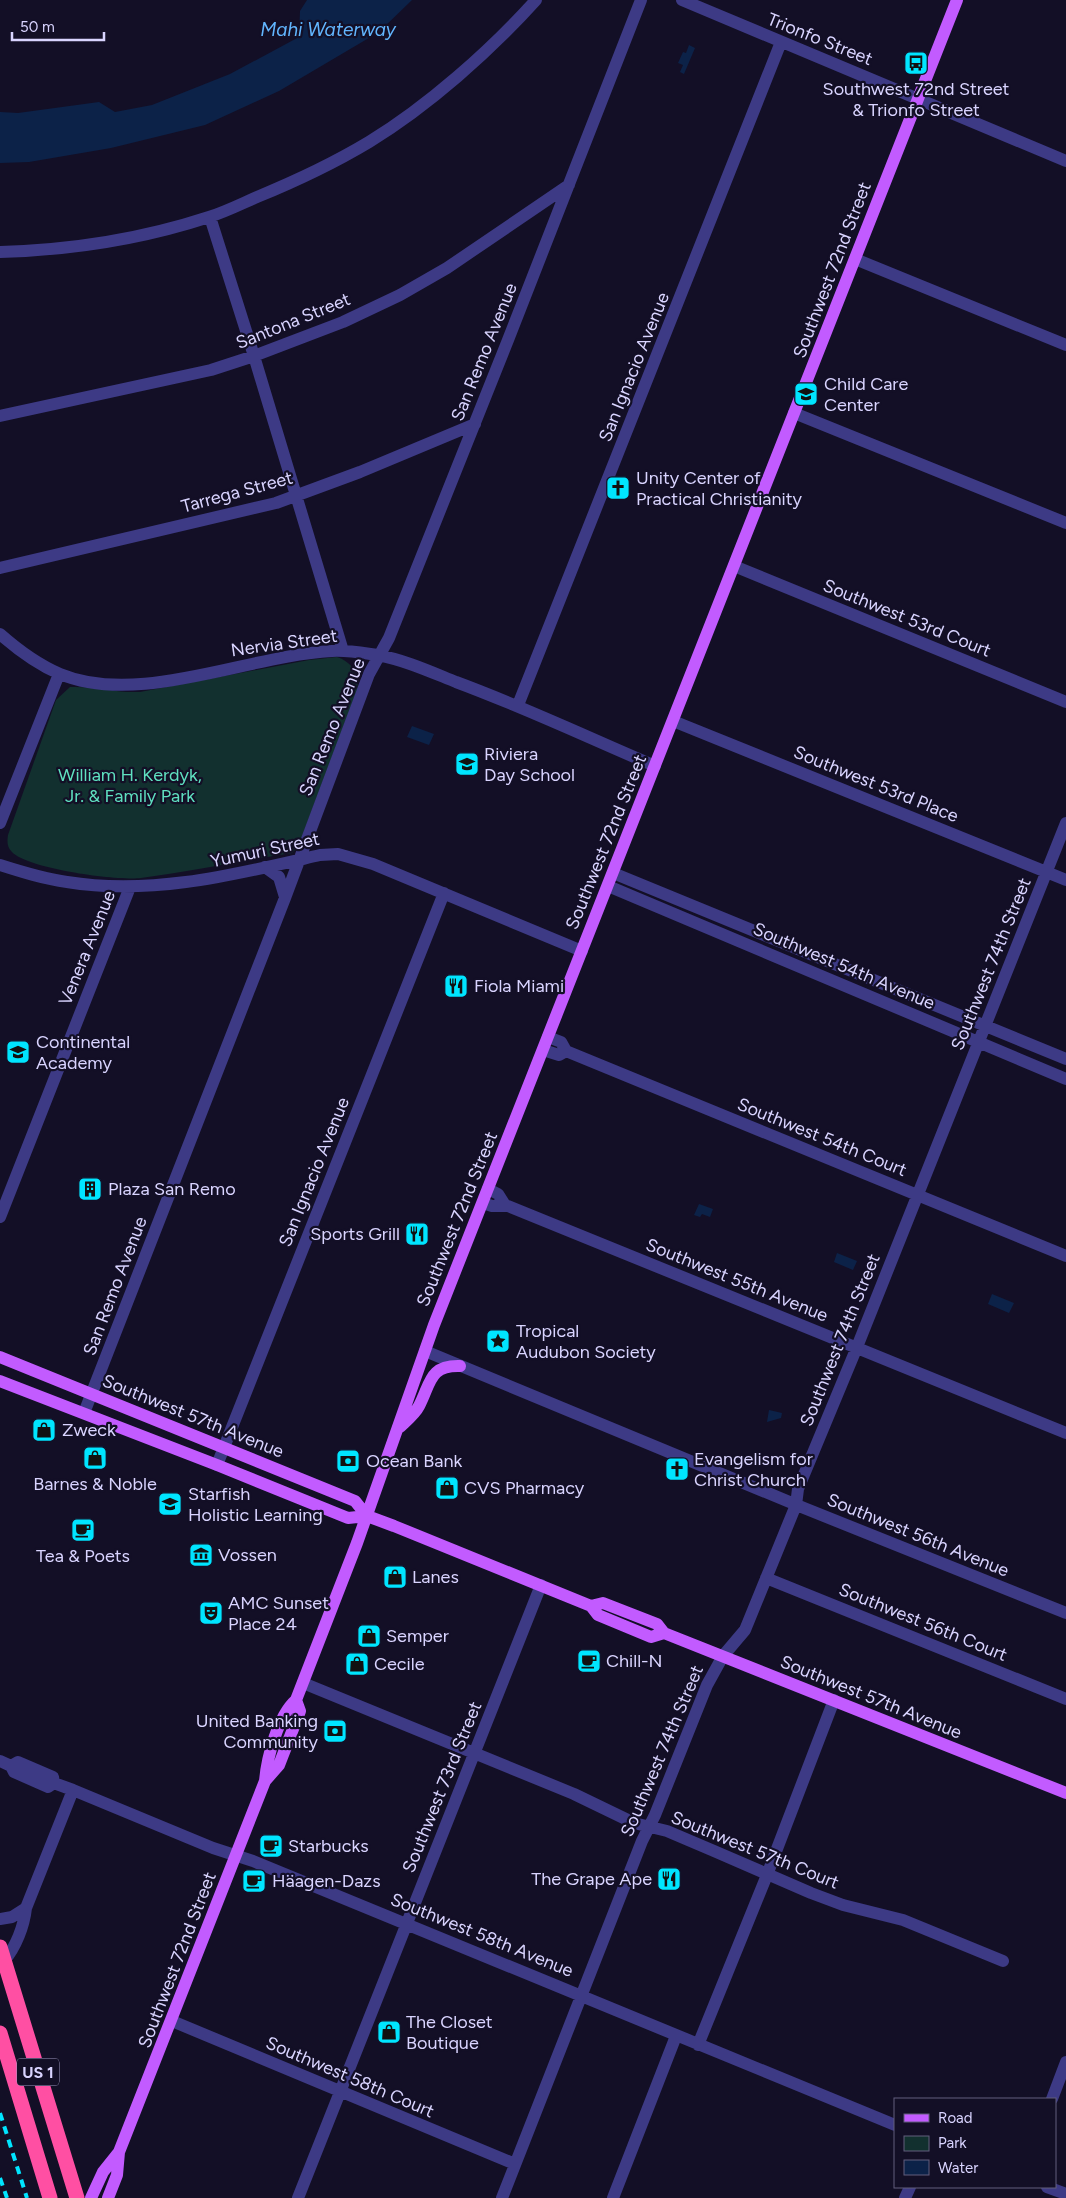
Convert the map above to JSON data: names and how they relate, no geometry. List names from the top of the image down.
{
  "streets": {
    "highway": ["US 1"],
    "main road": ["Southwest 72nd Street", "Southwest 57th Avenue"],
    "street": [
      "Trionfo Street",
      "Santona Street",
      "San Remo Avenue",
      "San Ignacio Avenue",
      "Tarrega Street",
      "Southwest 53rd Court",
      "Nervia Street",
      "Southwest 53rd Place",
      "Yumuri Street",
      "Venera Avenue",
      "Southwest 74th Street",
      "Southwest 54th Avenue",
      "Southwest 54th Court",
      "Southwest 55th Avenue",
      "Southwest 56th Avenue",
      "Southwest 56th Court",
      "Southwest 73rd Street",
      "Southwest 57th Court",
      "Southwest 58th Avenue",
      "Southwest 58th Court"
    ]
  },
  "crossings": [
    ["Trionfo Street", "Southwest 72nd Street"],
    ["Trionfo Street", "San Ignacio Avenue"],
    ["Southwest 72nd Street", "Southwest 53rd Court"],
    ["Southwest 72nd Street", "Nervia Street"],
    ["Southwest 72nd Street", "Southwest 53rd Place"],
    ["Southwest 72nd Street", "Yumuri Street"],
    ["Southwest 72nd Street", "Southwest 54th Avenue"],
    ["Southwest 72nd Street", "Southwest 54th Court"],
    ["Southwest 72nd Street", "Southwest 55th Avenue"],
    ["Southwest 72nd Street", "Southwest 57th Avenue"],
    ["Southwest 72nd Street", "Southwest 56th Avenue"],
    ["Southwest 72nd Street", "Southwest 57th Court"],
    ["Southwest 72nd Street", "Southwest 58th Avenue"],
    ["Southwest 72nd Street", "Southwest 58th Court"],
    ["Santona Street", "San Remo Avenue"],
    ["San Remo Avenue", "Tarrega Street"],
    ["San Remo Avenue", "Nervia Street"],
    ["San Remo Avenue", "Yumuri Street"],
    ["San Remo Avenue", "Southwest 57th Avenue"],
    ["San Ignacio Avenue", "Nervia Street"],
    ["San Ignacio Avenue", "Yumuri Street"],
    ["San Ignacio Avenue", "Southwest 57th Avenue"],
    ["Southwest 53rd Place", "Southwest 74th Street"],
    ["Yumuri Street", "Venera Avenue"],
    ["Southwest 74th Street", "Southwest 54th Avenue"],
    ["Southwest 74th Street", "Southwest 54th Court"],
    ["Southwest 74th Street", "Southwest 55th Avenue"],
    ["Southwest 74th Street", "Southwest 57th Avenue"],
    ["Southwest 74th Street", "Southwest 56th Avenue"],
    ["Southwest 74th Street", "Southwest 56th Court"],
    ["Southwest 74th Street", "Southwest 57th Court"],
    ["Southwest 74th Street", "Southwest 58th Avenue"],
    ["Southwest 74th Street", "Southwest 58th Court"],
    ["Southwest 57th Avenue", "Southwest 73rd Street"],
    ["Southwest 73rd Street", "Southwest 57th Court"],
    ["Southwest 73rd Street", "Southwest 58th Avenue"],
    ["Southwest 73rd Street", "Southwest 58th Court"]
  ],
  "water": ["Mahi Waterway"],
  "parks": ["William H. Kerdyk, Jr. & Family Park"],
  "places": {
    "bus stop": ["Southwest 72nd Street & Trionfo Street"],
    "school or university": [
      "Child Care Center",
      "Riviera Day School",
      "Continental Academy",
      "Starfish Holistic Learning"
    ],
    "church": ["Unity Center of Practical Christianity", "Evangelism for Christ Church"],
    "restaurant": ["Fiola Miami", "Sports Grill", "The Grape Ape"],
    "building": ["Plaza San Remo"],
    "place": ["Tropical Audubon Society"],
    "shop": [
      "Zweck",
      "Barnes & Noble",
      "CVS Pharmacy",
      "Lanes",
      "Semper",
      "Cecile",
      "The Closet Boutique"
    ],
    "bank": ["Ocean Bank", "United Banking Community"],
    "cafe": [
      "Tea & Poets",
      "Chill-N",
      "Starbucks",
      "Häagen-Dazs"
    ],
    "museum": ["Vossen"],
    "theatre": ["AMC Sunset Place 24"]
  },
  "legend": ["Road", "Park", "Water"],
  "scale_bar": "50 m"
}
